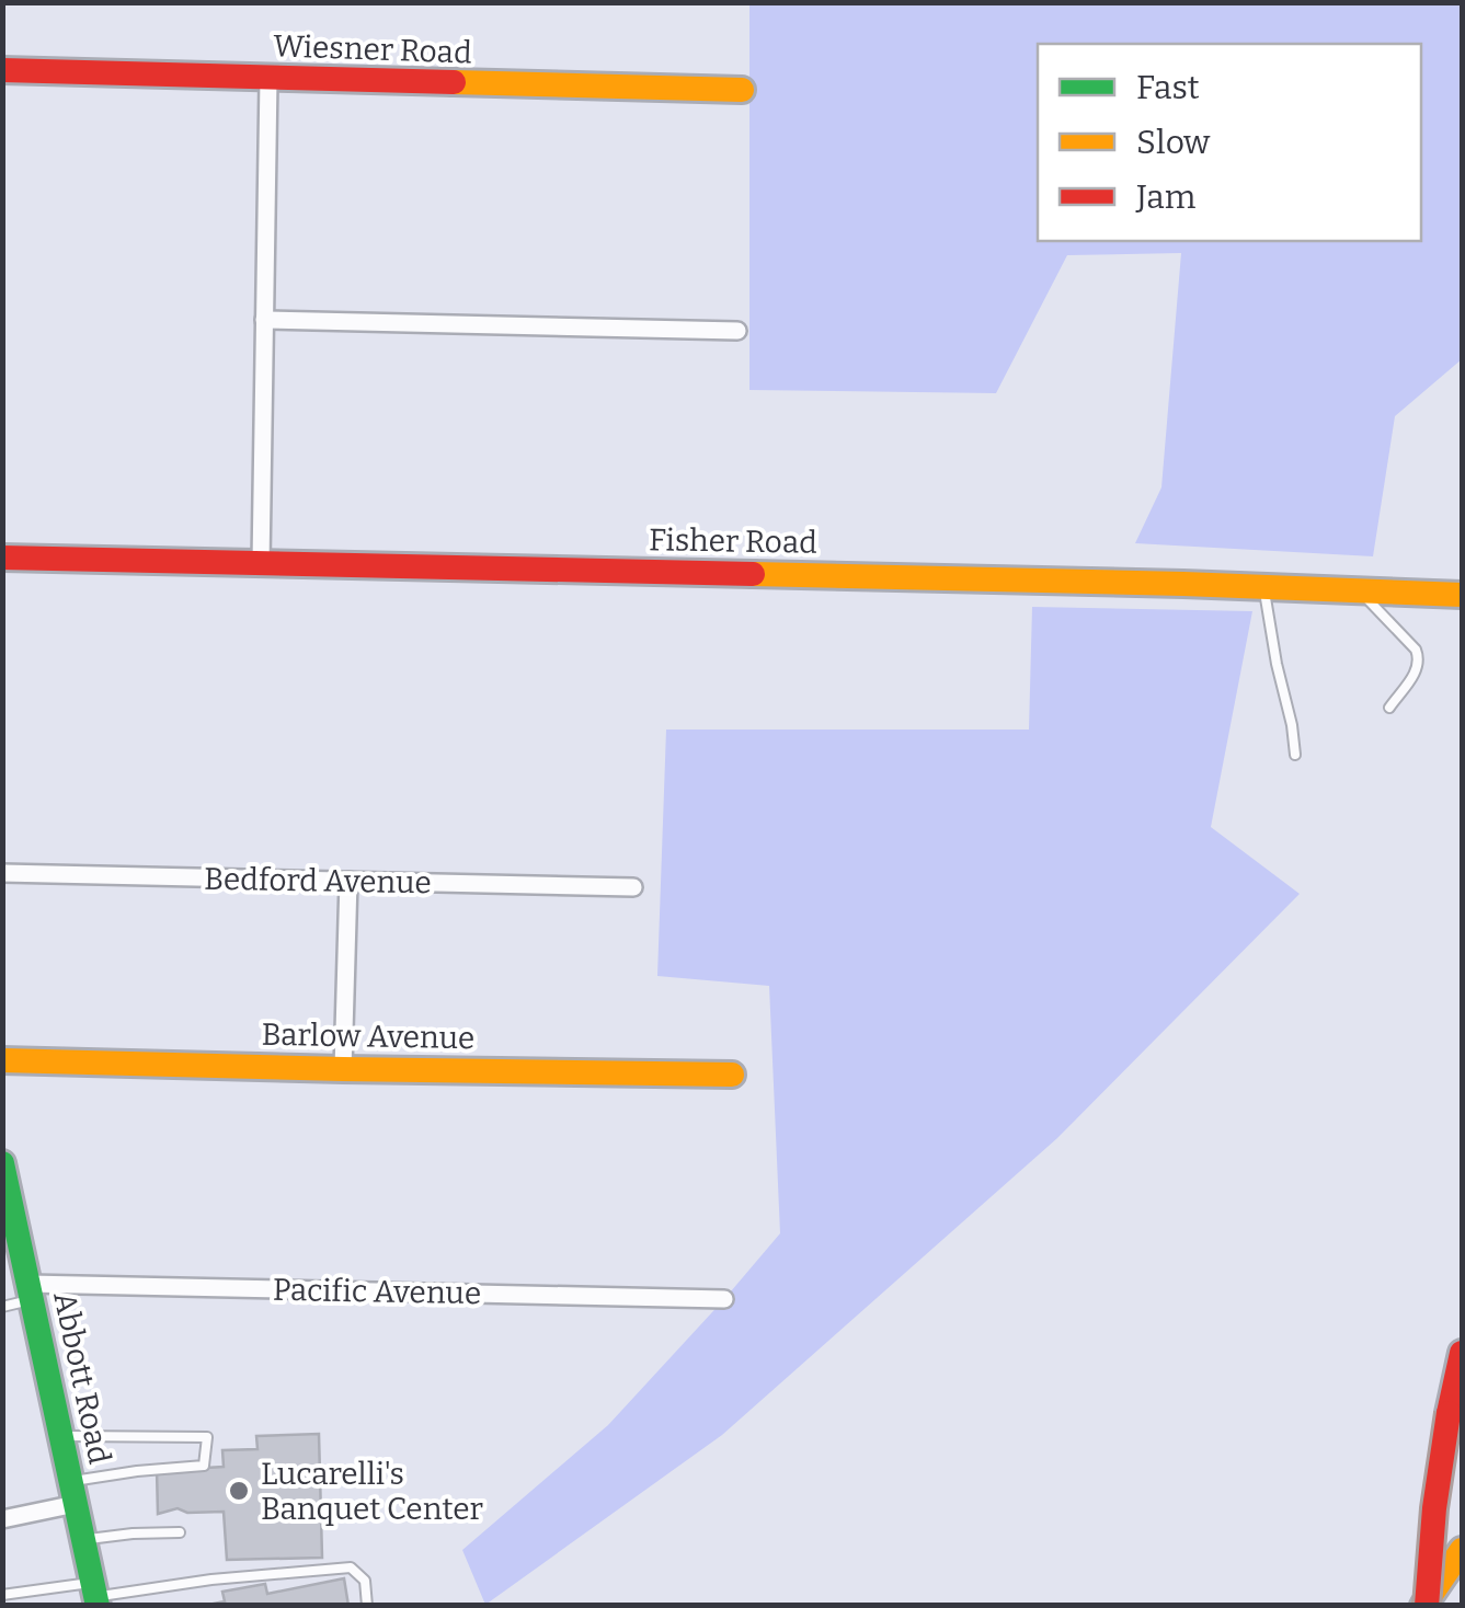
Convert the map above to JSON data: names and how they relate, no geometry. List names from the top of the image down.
{
  "streets": {
    "main road": [
      "Wiesner Road",
      "Fisher Road",
      "Barlow Avenue",
      "Abbott Road"
    ],
    "street": ["Bedford Avenue", "Pacific Avenue"]
  },
  "crossings": [
    ["Pacific Avenue", "Abbott Road"]
  ],
  "places": ["Lucarelli's Banquet Center"],
  "legend": ["Fast", "Slow", "Jam"]
}
